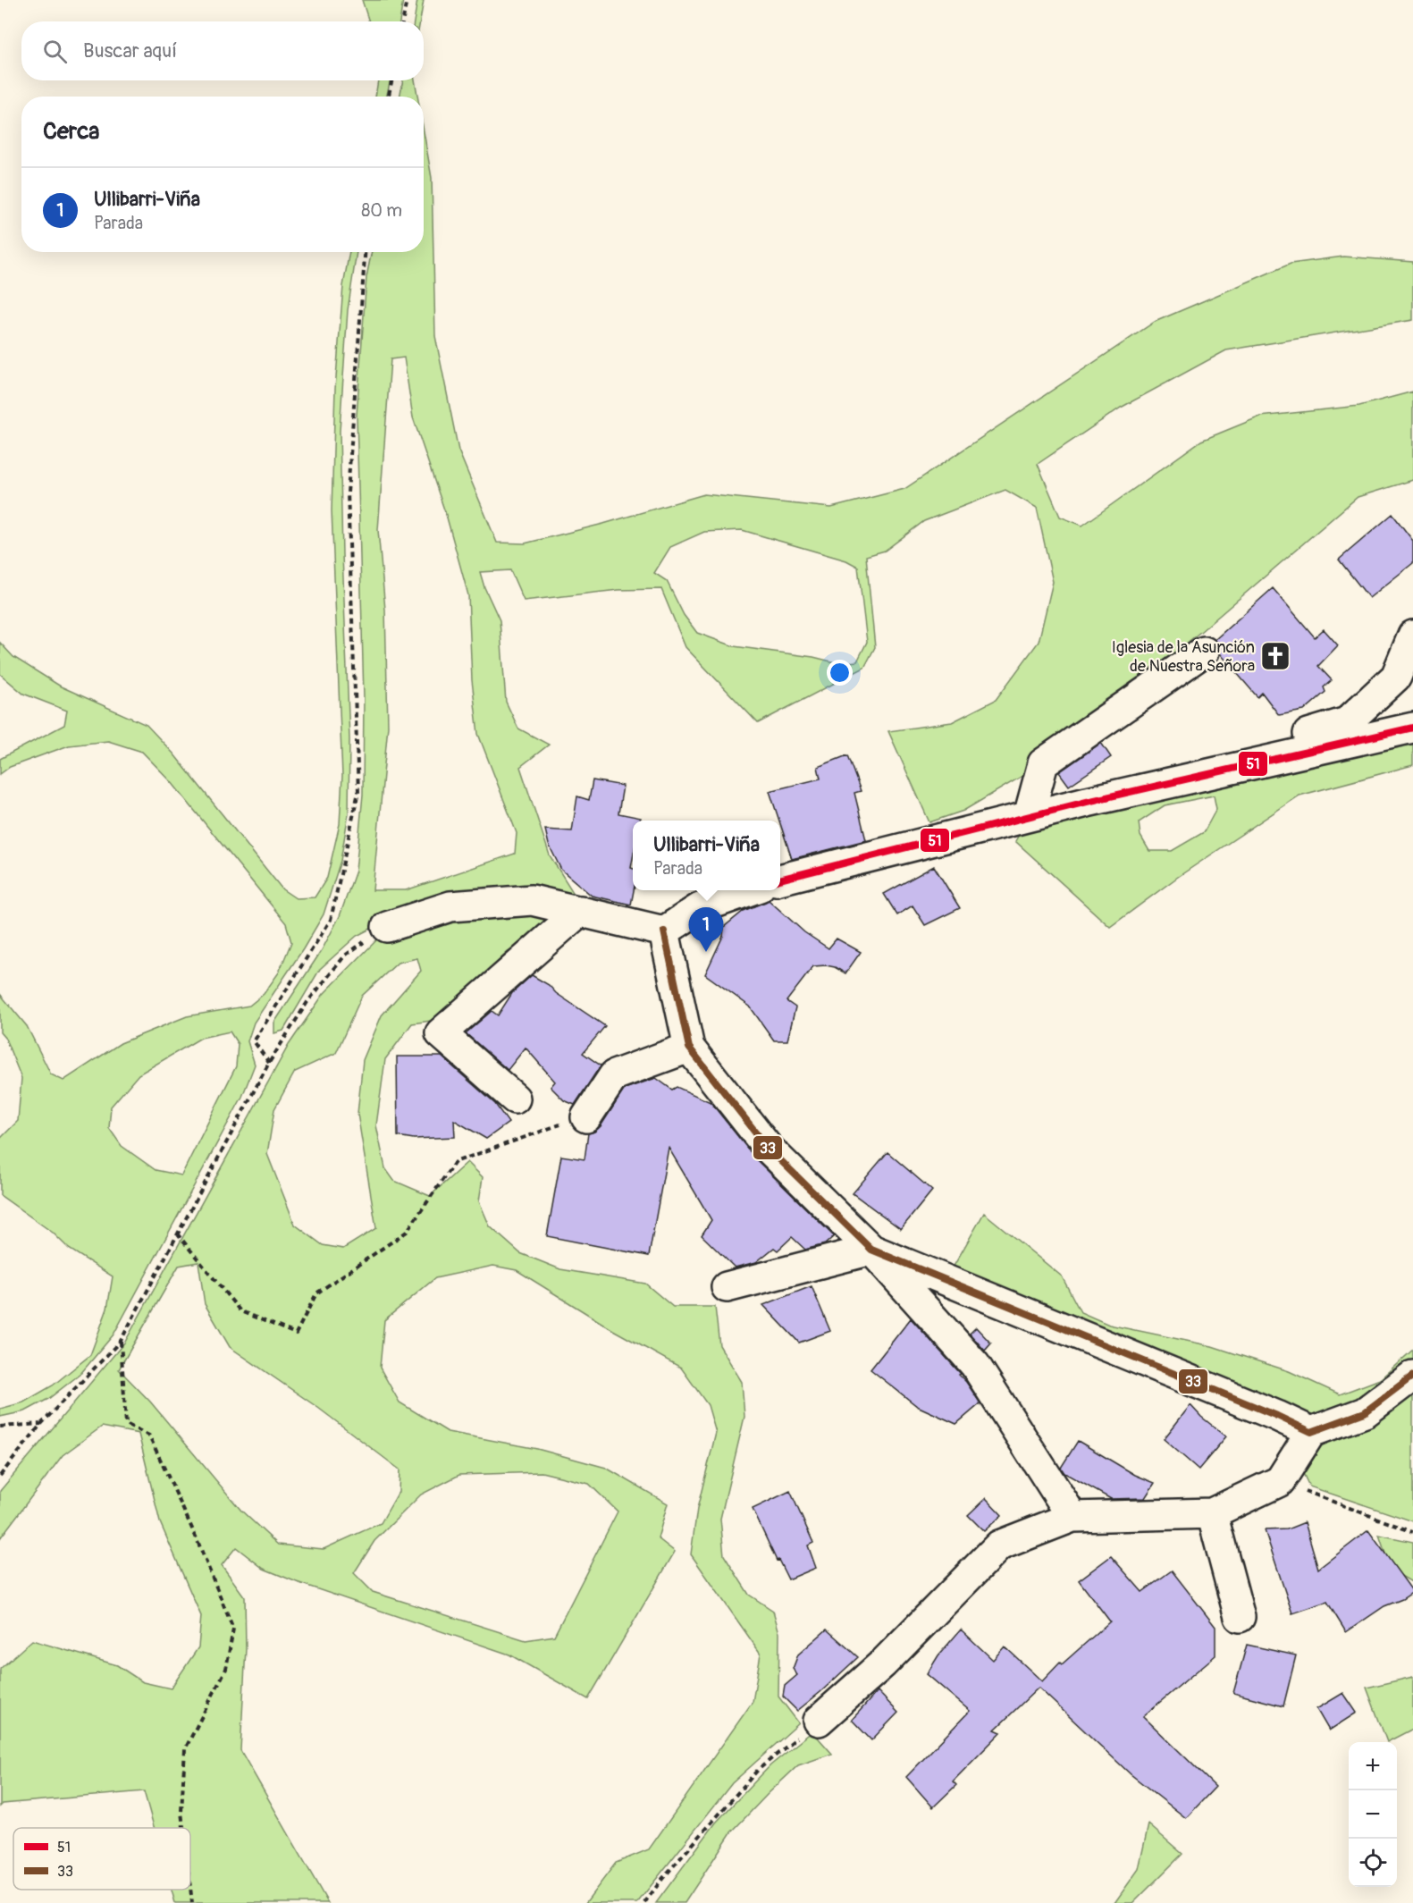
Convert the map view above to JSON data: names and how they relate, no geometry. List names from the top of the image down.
{
  "places": {
    "church": ["Iglesia de la Asunción de Nuestra Señora"]
  },
  "lines": ["transit line 51", "transit line 33"],
  "legend": ["51", "33"],
  "page": {
    "search": "Buscar aquí",
    "heading": "Cerca",
    "list": [
      {
        "mark": "1",
        "name": "Ullibarri-Viña",
        "note": "Parada",
        "value": "80 m"
      }
    ],
    "popup": ["Ullibarri-Viña", "Parada"],
    "pins": "1",
    "map_buttons": ["+", "−"]
  }
}
